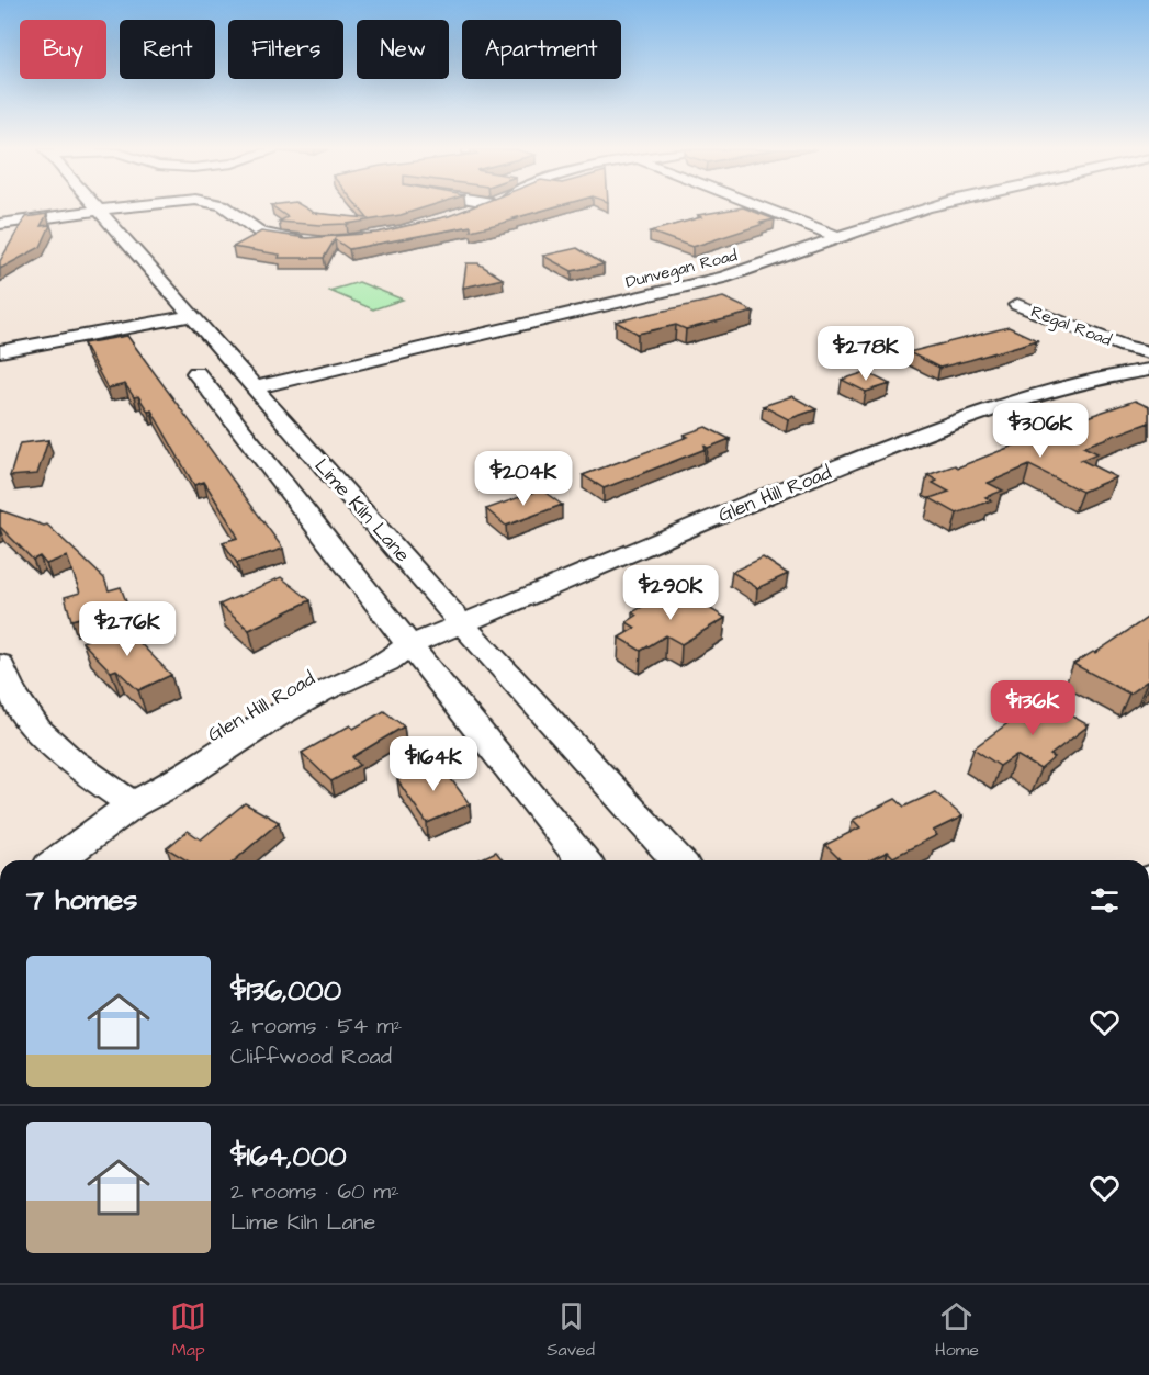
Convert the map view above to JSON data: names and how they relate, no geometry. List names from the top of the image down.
{
  "streets": {
    "street": [
      "Dunvegan Road",
      "Regal Road",
      "Glen Hill Road",
      "Lime Kiln Lane"
    ]
  },
  "crossings": [
    ["Dunvegan Road", "Lime Kiln Lane"],
    ["Regal Road", "Glen Hill Road"],
    ["Glen Hill Road", "Lime Kiln Lane"]
  ],
  "page": {
    "chip": [
      "Buy",
      "Rent",
      "Filters",
      "New",
      "Apartment"
    ],
    "price": [
      "$278K",
      "$306K",
      "$204K",
      "$290K",
      "$276K",
      "$136K",
      "$164K"
    ],
    "heading": "7 homes",
    "list": [
      {
        "name": "$136,000",
        "note": "2 rooms · 54 m² · Cliffwood Road"
      },
      {
        "name": "$164,000",
        "note": "2 rooms · 60 m² · Lime Kiln Lane"
      }
    ],
    "tabs": ["Map", "Saved", "Home"]
  }
}
